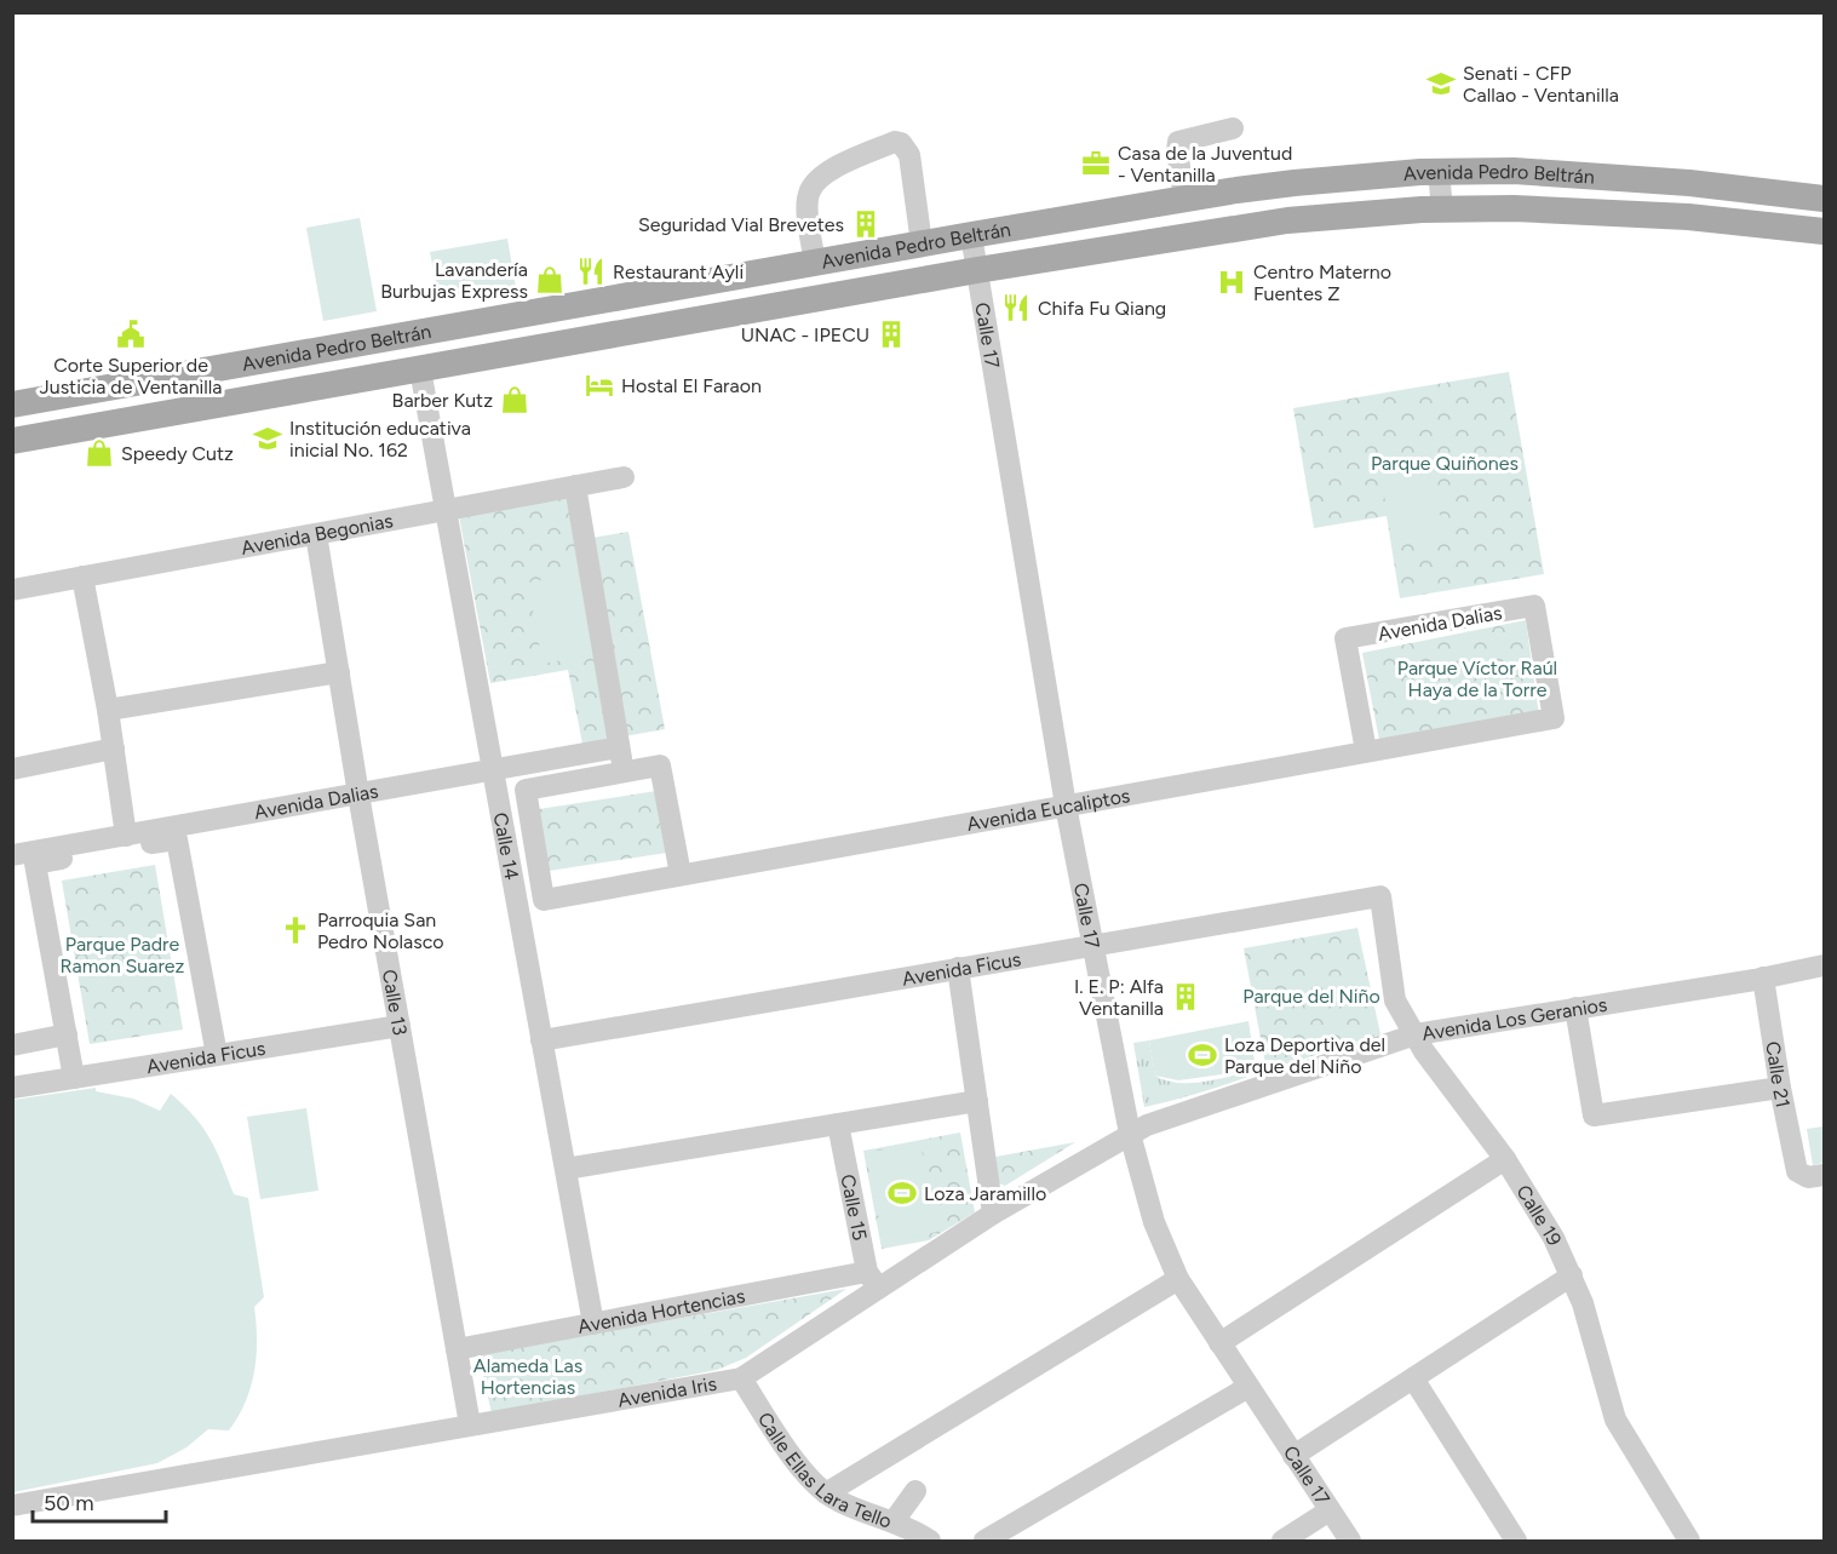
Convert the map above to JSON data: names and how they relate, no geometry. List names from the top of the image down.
{
  "streets": {
    "main road": ["Avenida Pedro Beltrán"],
    "street": [
      "Calle 17",
      "Avenida Begonias",
      "Avenida Dalias",
      "Avenida Eucaliptos",
      "Calle 14",
      "Avenida Ficus",
      "Calle 13",
      "Avenida Los Geranios",
      "Calle 21",
      "Calle 15",
      "Calle 19",
      "Avenida Hortencias",
      "Avenida Iris",
      "Calle Ellas Lara Tello"
    ]
  },
  "crossings": [
    ["Avenida Pedro Beltrán", "Calle 17"],
    ["Avenida Pedro Beltrán", "Calle 14"],
    ["Calle 17", "Avenida Eucaliptos"],
    ["Calle 17", "Avenida Ficus"],
    ["Calle 17", "Avenida Los Geranios"],
    ["Calle 17", "Avenida Iris"],
    ["Avenida Begonias", "Calle 14"],
    ["Avenida Begonias", "Calle 13"],
    ["Avenida Dalias", "Avenida Eucaliptos"],
    ["Avenida Dalias", "Calle 14"],
    ["Avenida Dalias", "Calle 13"],
    ["Avenida Eucaliptos", "Calle 14"],
    ["Calle 14", "Avenida Ficus"],
    ["Calle 14", "Avenida Hortencias"],
    ["Avenida Ficus", "Calle 13"],
    ["Avenida Ficus", "Calle 19"],
    ["Calle 13", "Avenida Hortencias"],
    ["Calle 13", "Avenida Iris"],
    ["Avenida Los Geranios", "Calle 21"],
    ["Avenida Los Geranios", "Calle 19"],
    ["Avenida Los Geranios", "Avenida Iris"],
    ["Calle 15", "Avenida Hortencias"],
    ["Calle 15", "Avenida Iris"],
    ["Avenida Hortencias", "Avenida Iris"],
    ["Avenida Iris", "Calle Ellas Lara Tello"]
  ],
  "parks": [
    "Parque Quiñones",
    "Parque Víctor Raúl Haya de la Torre",
    "Parque Padre Ramon Suarez",
    "Parque del Niño",
    "Alameda Las Hortencias"
  ],
  "places": {
    "school or university": ["Senati - CFP Callao - Ventanilla", "Institución educativa inicial No. 162"],
    "office": ["Casa de la Juventud - Ventanilla"],
    "building": ["Seguridad Vial Brevetes", "UNAC - IPECU", "I. E. P: Alfa Ventanilla"],
    "restaurant": ["Restaurant Ayli", "Chifa Fu Qiang"],
    "shop": ["Lavandería Burbujas Express", "Barber Kutz", "Speedy Cutz"],
    "hospital": ["Centro Materno Fuentes Z"],
    "public building": ["Corte Superior de Justicia de Ventanilla"],
    "hotel": ["Hostal El Faraon"],
    "church": ["Parroquia San Pedro Nolasco"],
    "sports": ["Loza Deportiva del Parque del Niño", "Loza Jaramillo"]
  },
  "scale_bar": "50 m"
}
